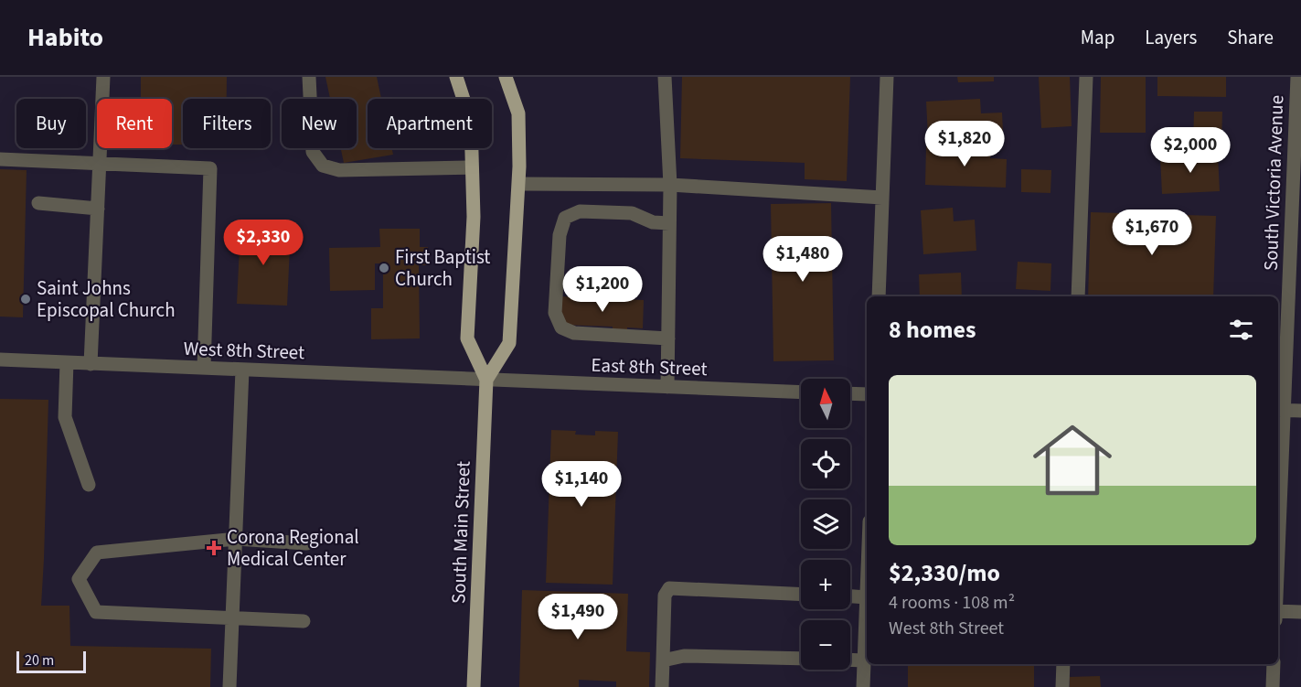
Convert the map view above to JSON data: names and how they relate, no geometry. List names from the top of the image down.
{
  "streets": {
    "main road": ["South Main Street"],
    "street": ["South Victoria Avenue", "West 8th Street", "East 8th Street"]
  },
  "crossings": [
    ["West 8th Street", "East 8th Street"],
    ["West 8th Street", "South Main Street"],
    ["East 8th Street", "South Main Street"]
  ],
  "places": {
    "other": ["First Baptist Church", "Saint Johns Episcopal Church"],
    "health": ["Corona Regional Medical Center"]
  },
  "scale_bar": "20 m",
  "north": "top",
  "page": {
    "header": "Habito",
    "nav": ["Map", "Layers", "Share"],
    "chip": [
      "Buy",
      "Rent",
      "Filters",
      "New",
      "Apartment"
    ],
    "price": [
      "$1,820",
      "$2,000",
      "$1,670",
      "$2,330",
      "$1,480",
      "$1,200",
      "$1,140",
      "$1,490"
    ],
    "heading": "8 homes",
    "list": [
      {
        "name": "$2,330/mo",
        "note": "4 rooms · 108 m² · West 8th Street"
      }
    ],
    "map_buttons": ["+", "−"],
    "scale": "20 m"
  }
}
